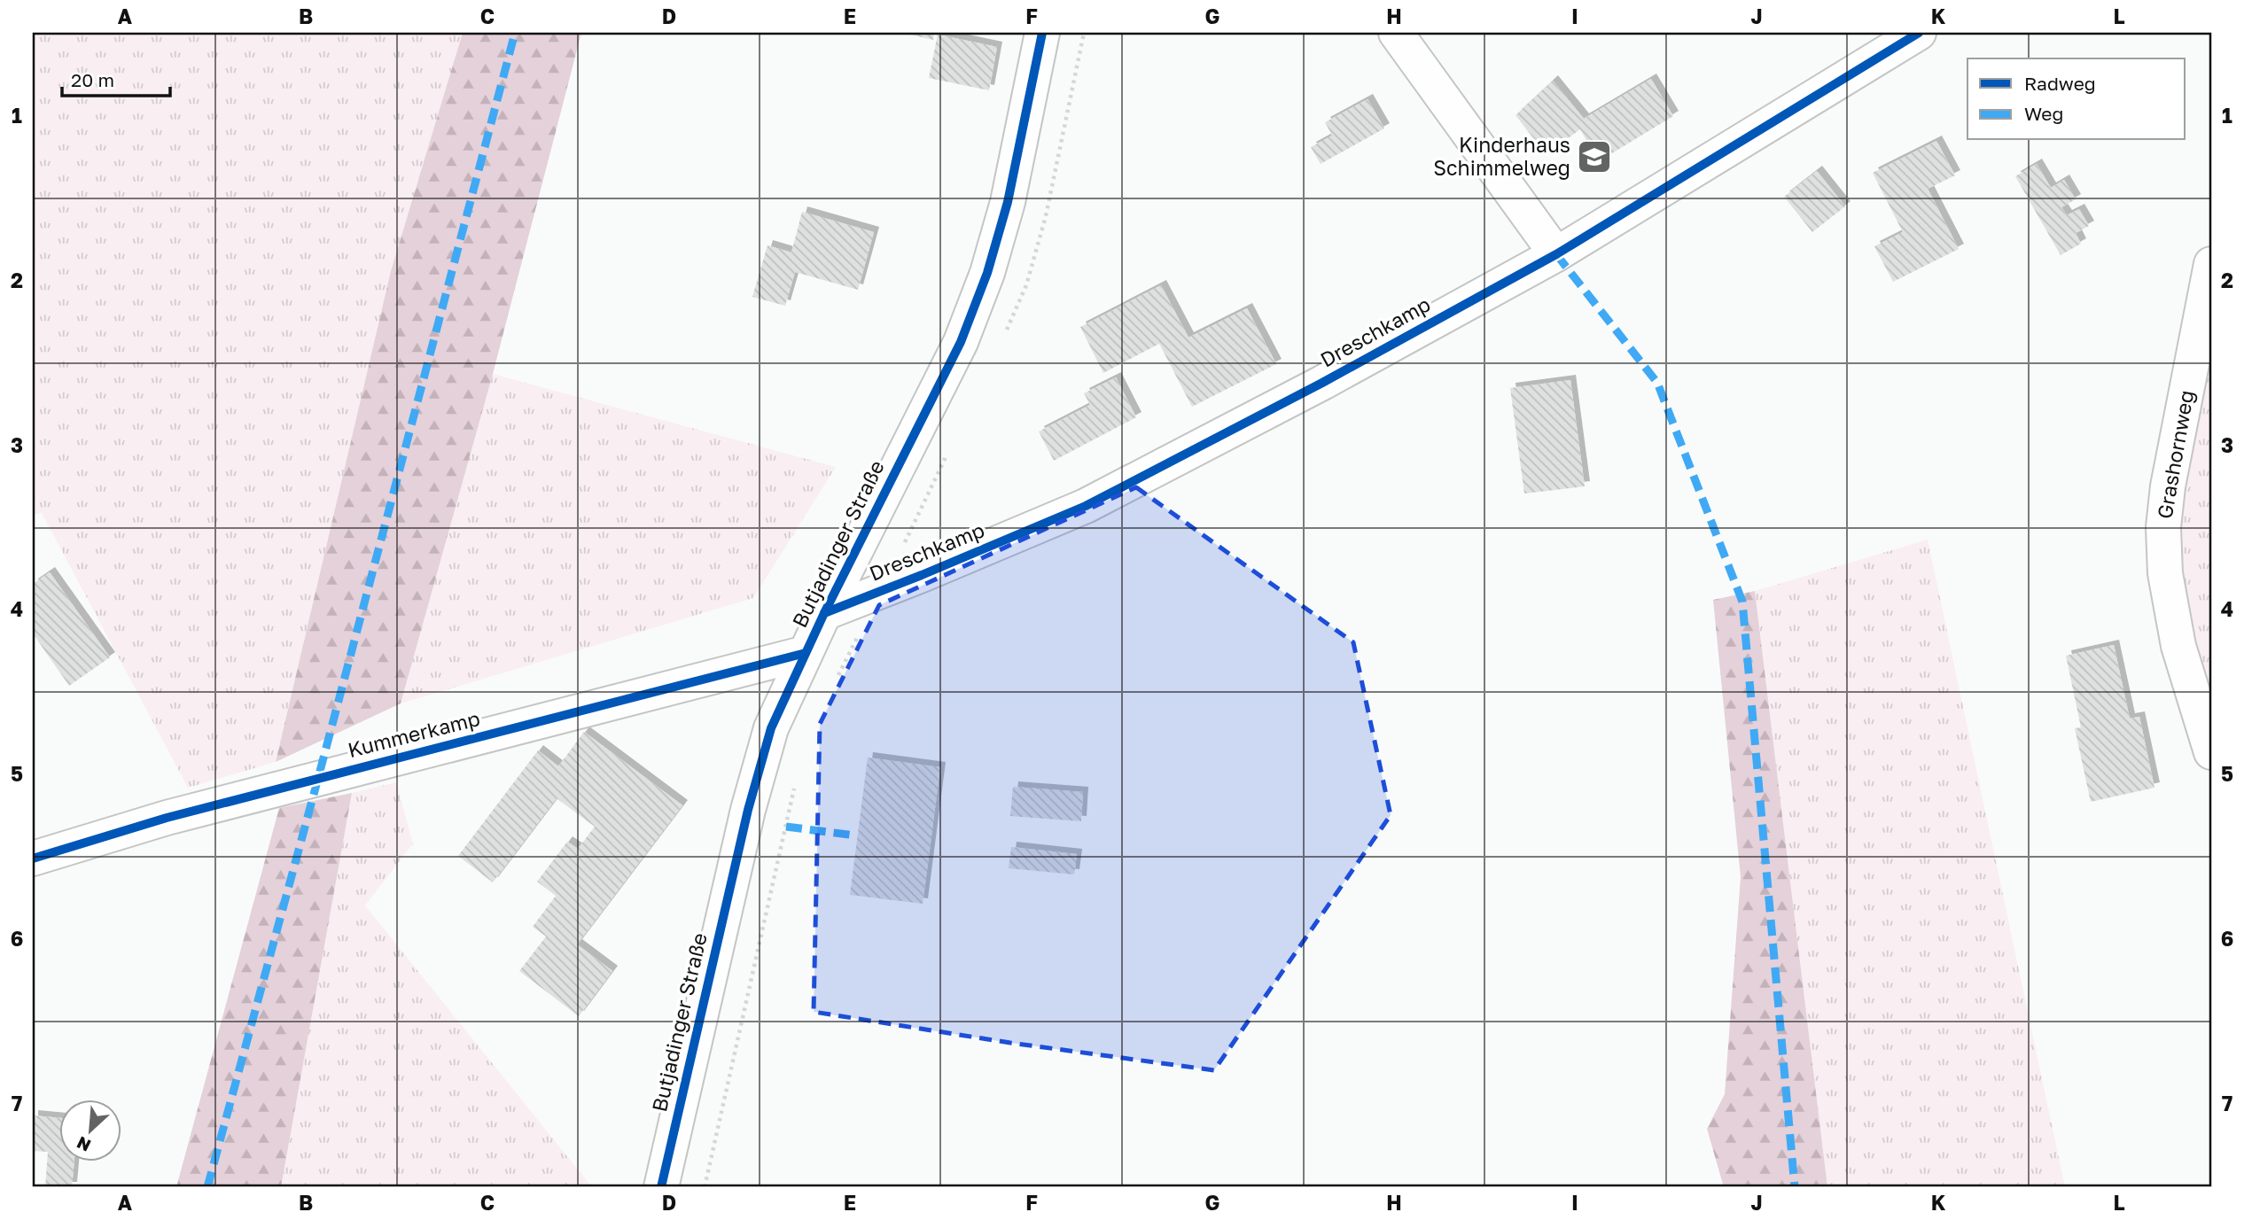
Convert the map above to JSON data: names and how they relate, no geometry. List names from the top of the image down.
{
  "streets": {
    "street": [
      "Dreschkamp",
      "Grashornweg",
      "Butjadinger Straße",
      "Kummerkamp"
    ]
  },
  "crossings": [
    ["Dreschkamp", "Butjadinger Straße"],
    ["Butjadinger Straße", "Kummerkamp"]
  ],
  "places": {
    "school or university": ["Kinderhaus Schimmelweg"]
  },
  "legend": ["Radweg", "Weg"],
  "scale_bar": "20 m",
  "north": "bottom left",
  "grid": {
    "columns": [
      "A",
      "B",
      "C",
      "D",
      "E",
      "F",
      "G",
      "H",
      "I",
      "J",
      "K",
      "L"
    ],
    "rows": [
      "1",
      "2",
      "3",
      "4",
      "5",
      "6",
      "7"
    ]
  }
}
